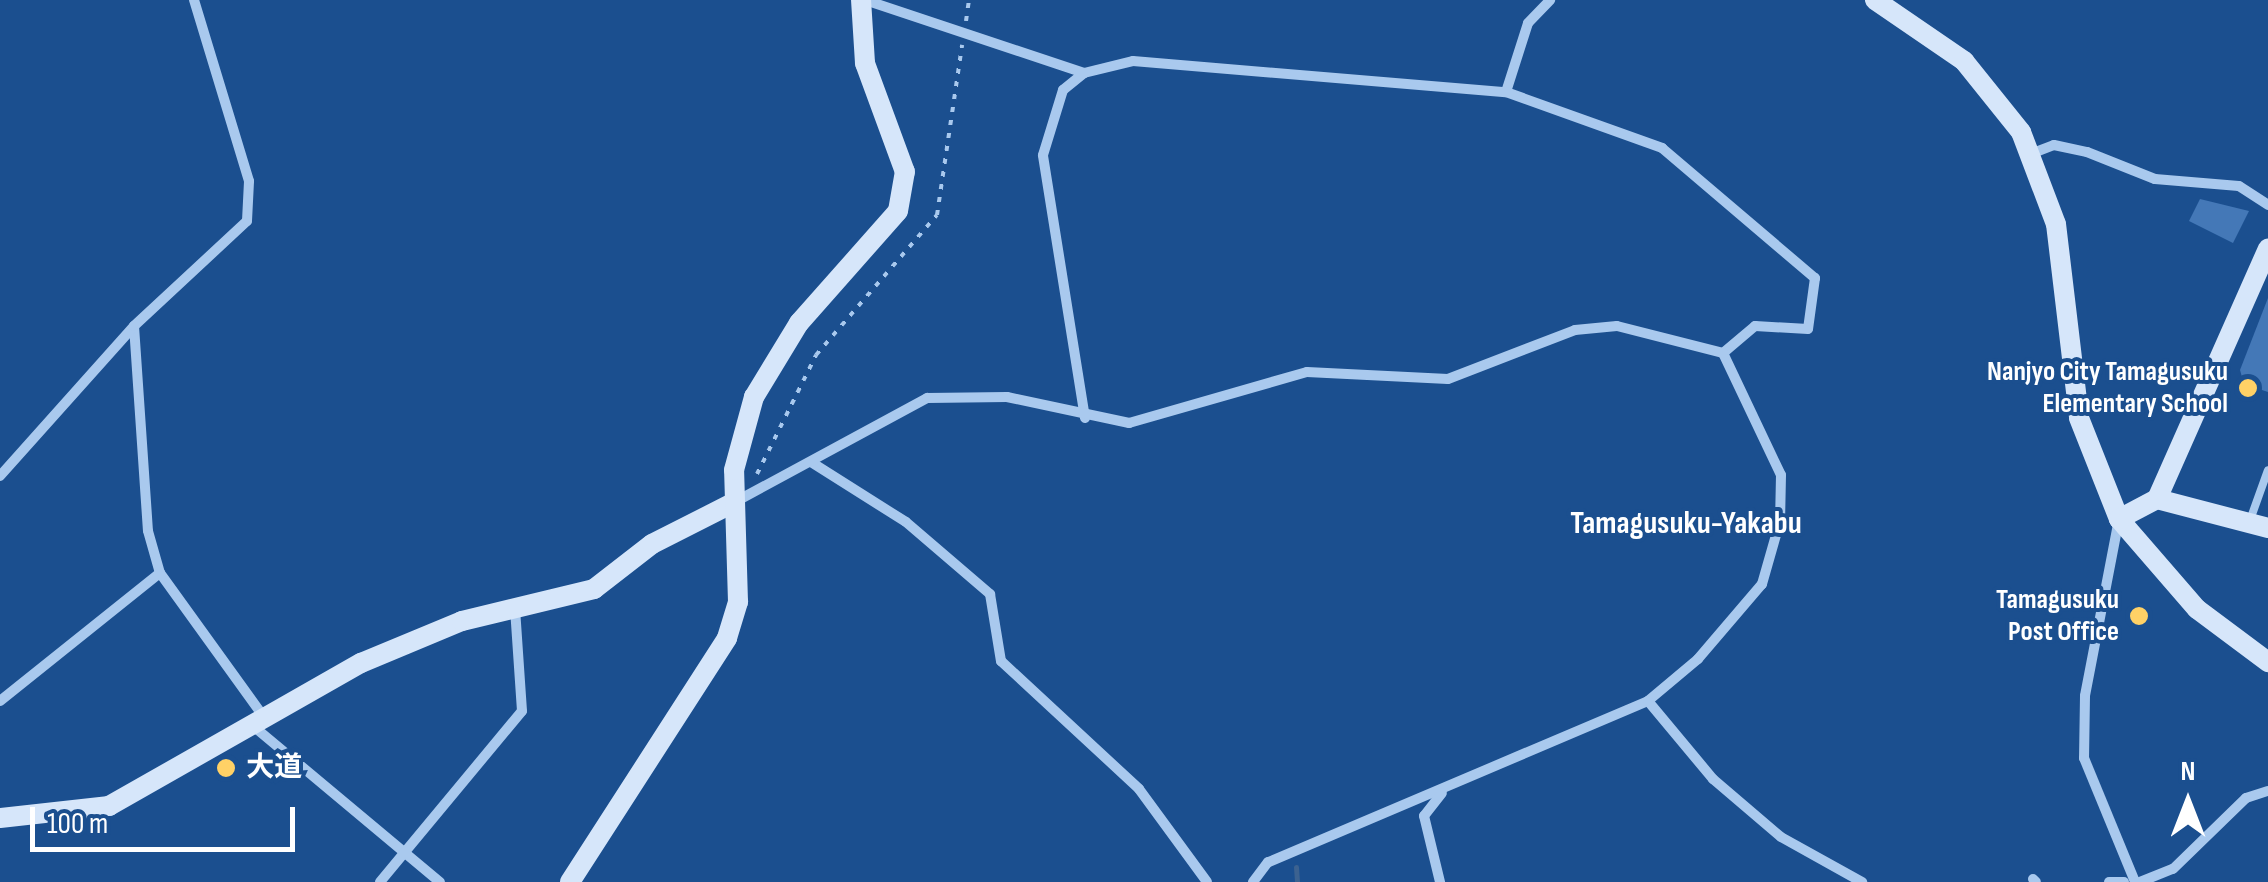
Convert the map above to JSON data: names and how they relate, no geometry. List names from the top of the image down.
{
  "districts": ["Tamagusuku-Yakabu"],
  "places": ["Nanjyo City Tamagusuku Elementary School", "Tamagusuku Post Office", "大道"],
  "scale_bar": "100 m",
  "north": "top"
}
